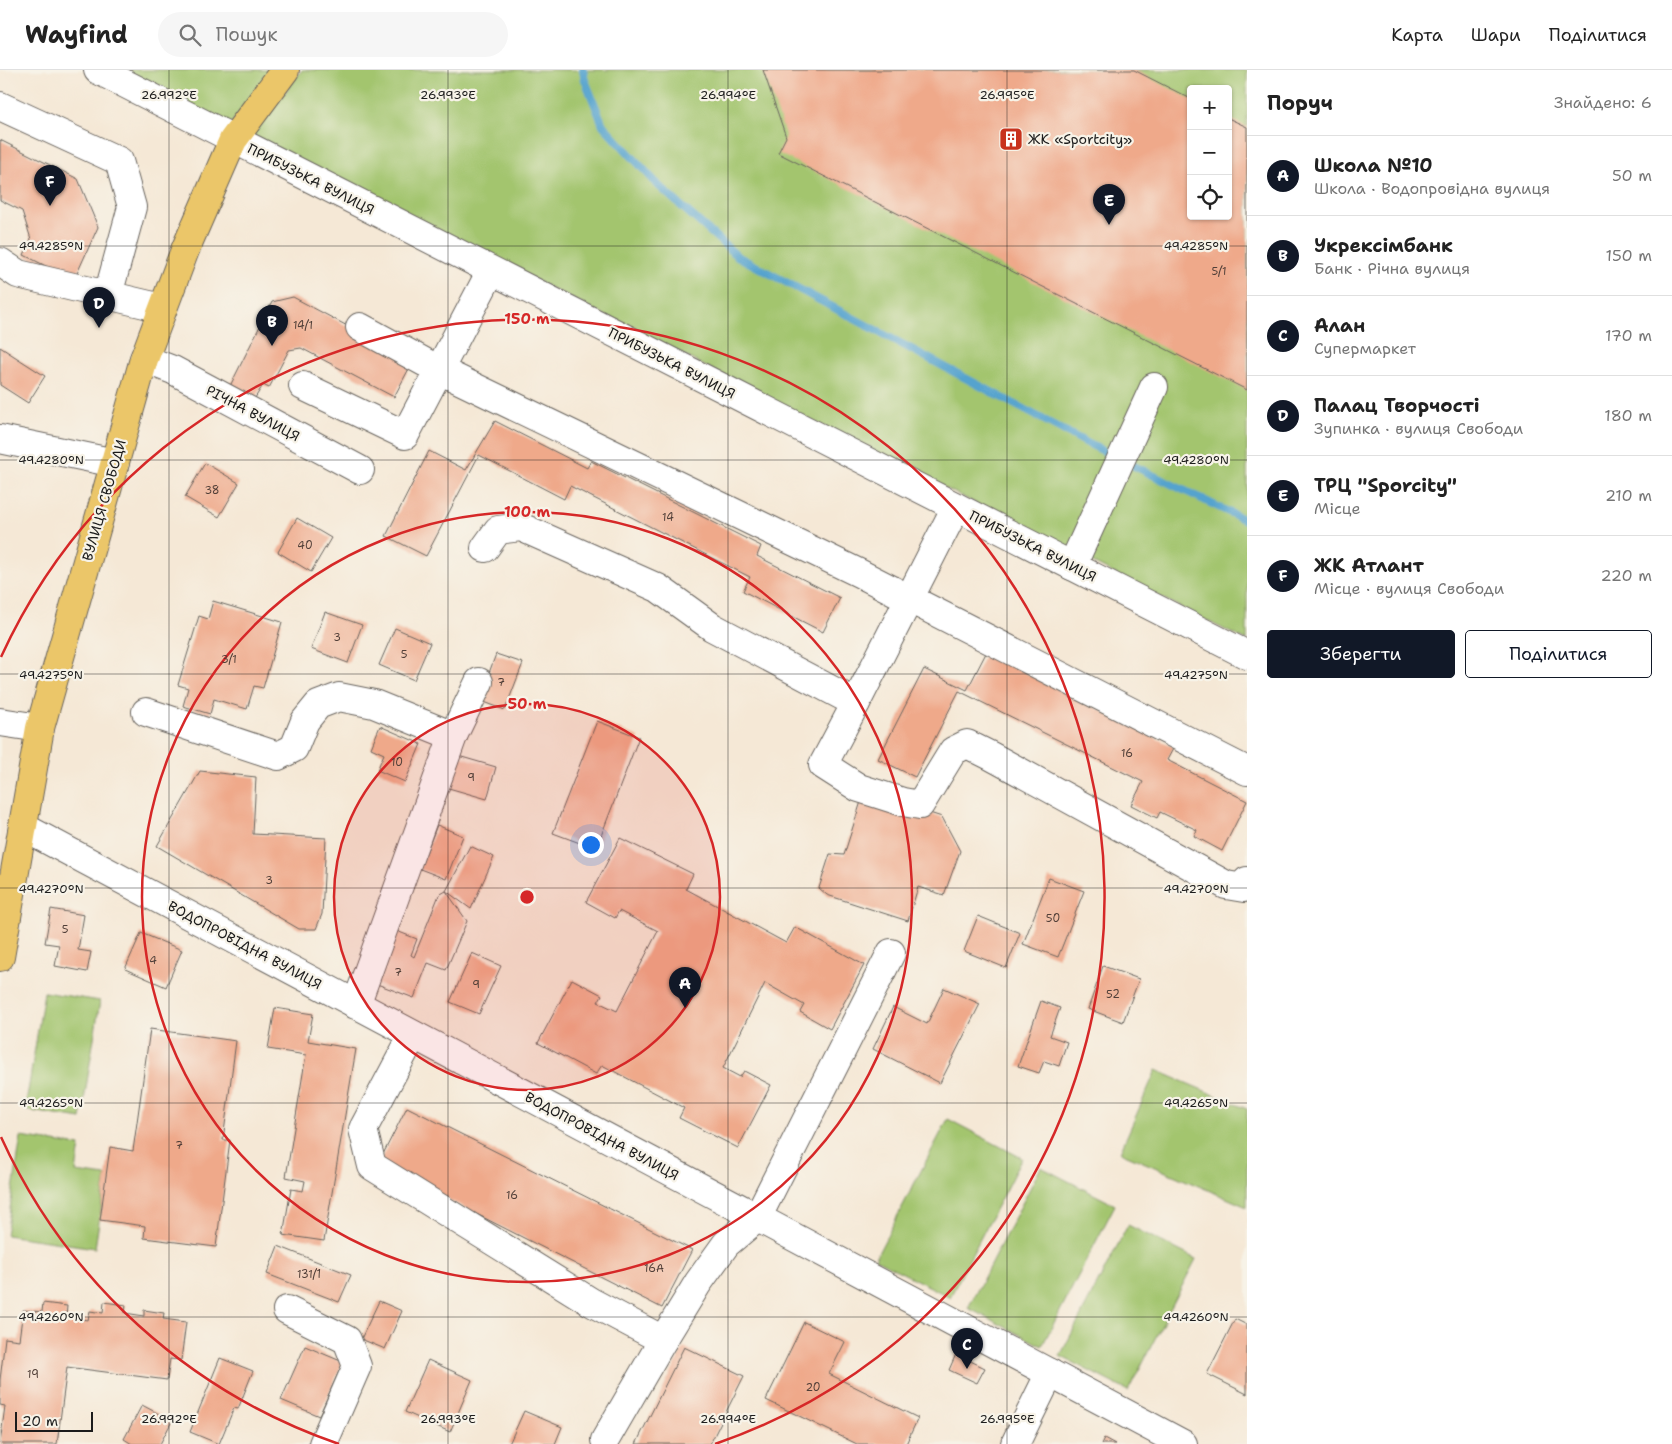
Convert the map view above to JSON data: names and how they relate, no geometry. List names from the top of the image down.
{
  "streets": {
    "main road": ["ВУЛИЦЯ СВОБОДИ"],
    "street": ["ПРИБУЗЬКА ВУЛИЦЯ", "РІЧНА ВУЛИЦЯ", "ВОДОПРОВІДНА ВУЛИЦЯ"]
  },
  "crossings": [
    ["ПРИБУЗЬКА ВУЛИЦЯ", "ВУЛИЦЯ СВОБОДИ"],
    ["РІЧНА ВУЛИЦЯ", "ВУЛИЦЯ СВОБОДИ"],
    ["ВУЛИЦЯ СВОБОДИ", "ВОДОПРОВІДНА ВУЛИЦЯ"]
  ],
  "places": {
    "building": ["ЖК «Sportcity»"]
  },
  "house_numbers": [
    "5/1",
    "14/1",
    "38",
    "14",
    "40",
    "3",
    "5",
    "3/1",
    "7",
    "16",
    "10",
    "9",
    "3",
    "50",
    "5",
    "4",
    "7",
    "9",
    "52",
    "7",
    "16",
    "16А",
    "131/1",
    "19",
    "20"
  ],
  "scale_bar": "20 m",
  "page": {
    "header": "Wayfind",
    "search": "Пошук",
    "nav": ["Карта", "Шари", "Поділитися"],
    "heading": ["Поруч", "Знайдено: 6"],
    "map_buttons": ["+", "−"],
    "list": [
      {
        "mark": "A",
        "name": "Школа №10",
        "note": "Школа · Водопровідна вулиця",
        "value": "50 m"
      },
      {
        "mark": "B",
        "name": "Укрексімбанк",
        "note": "Банк · Річна вулиця",
        "value": "150 m"
      },
      {
        "mark": "C",
        "name": "Алан",
        "note": "Супермаркет",
        "value": "170 m"
      },
      {
        "mark": "D",
        "name": "Палац Творчості",
        "note": "Зупинка · вулиця Свободи",
        "value": "180 m"
      },
      {
        "mark": "E",
        "name": "ТРЦ \"Sporcity\"",
        "note": "Місце",
        "value": "210 m"
      },
      {
        "mark": "F",
        "name": "ЖК Атлант",
        "note": "Місце · вулиця Свободи",
        "value": "220 m"
      }
    ],
    "pins": [
      "F",
      "E",
      "D",
      "B",
      "A",
      "C"
    ],
    "buttons": ["Зберегти", "Поділитися"],
    "scale": "20 m"
  },
  "coordinates": [
    "26.992°E",
    "26.993°E",
    "26.994°E",
    "26.995°E",
    "49.4285°N",
    "49.4280°N",
    "49.4275°N",
    "49.4270°N",
    "49.4265°N",
    "49.4260°N"
  ],
  "rings": ["150 m", "100 m", "50 m"]
}
